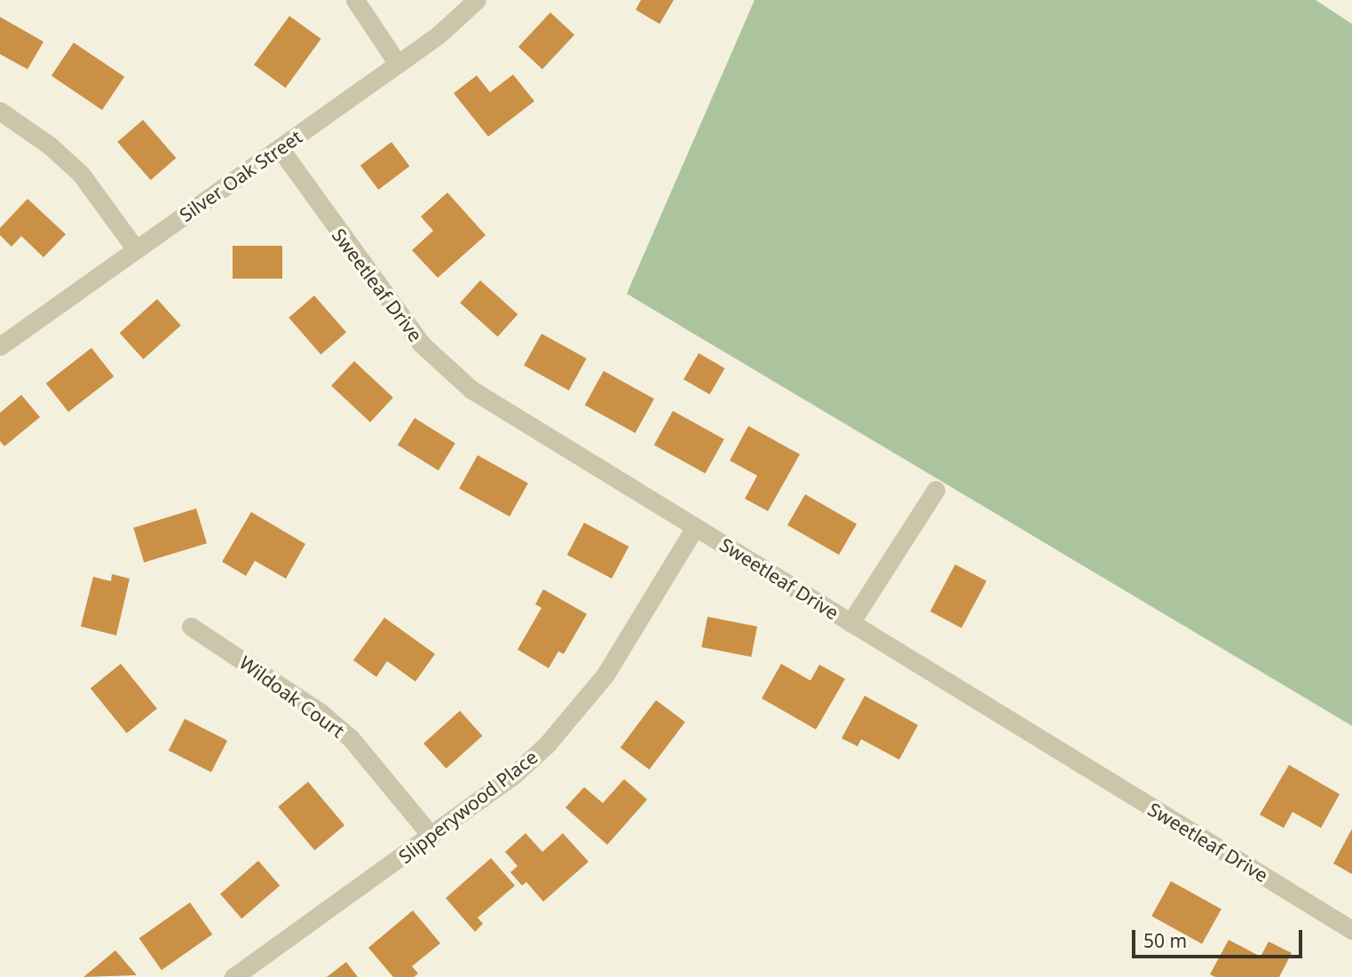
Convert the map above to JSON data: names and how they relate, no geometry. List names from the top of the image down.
{
  "streets": {
    "street": [
      "Silver Oak Street",
      "Sweetleaf Drive",
      "Wildoak Court",
      "Slipperywood Place"
    ]
  },
  "crossings": [
    ["Silver Oak Street", "Sweetleaf Drive"],
    ["Sweetleaf Drive", "Slipperywood Place"],
    ["Wildoak Court", "Slipperywood Place"]
  ],
  "scale_bar": "50 m"
}
